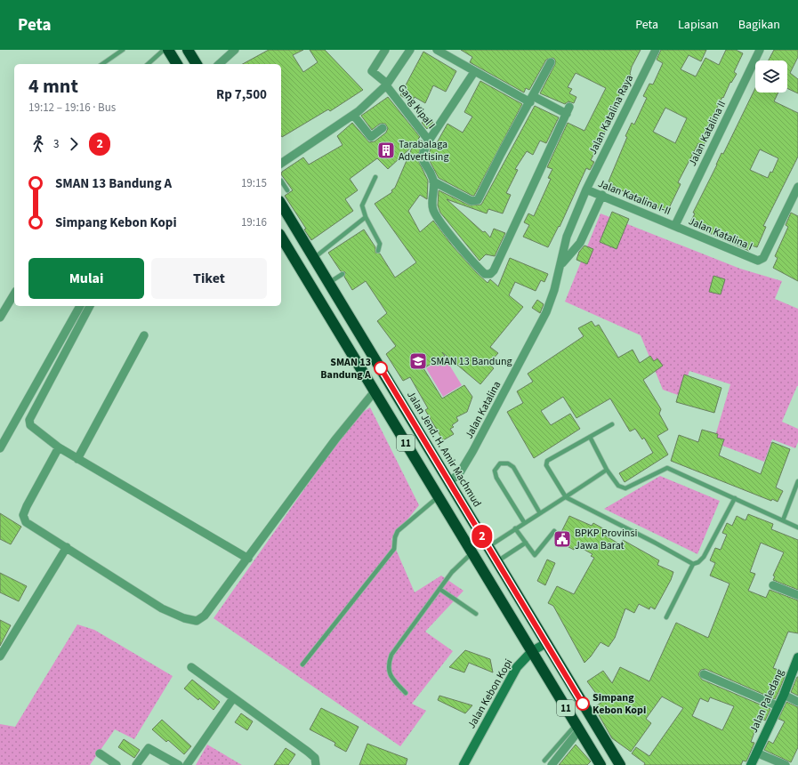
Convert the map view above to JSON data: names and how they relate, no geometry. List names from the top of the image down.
{
  "streets": {
    "highway": ["11", "Jalan Jend. H. Amir Machmud"],
    "main road": ["Jalan Kebon Kopi", "Jalan Paledang"],
    "street": [
      "Gang Kipal I",
      "Jalan Katalina Raya",
      "Jalan Katalina II",
      "Jalan Katalina I-II",
      "Jalan Katalina I",
      "Jalan Katalina"
    ]
  },
  "crossings": [
    ["Jalan Katalina Raya", "Jalan Katalina I-II"],
    ["Jalan Katalina Raya", "Jalan Katalina"],
    ["Jalan Katalina II", "Jalan Katalina I-II"],
    ["Jalan Katalina II", "Jalan Katalina I"],
    ["Jalan Katalina I-II", "Jalan Katalina I"],
    ["Jalan Katalina I-II", "Jalan Katalina"],
    ["Jalan Katalina", "Jalan Jend. H. Amir Machmud"],
    ["11", "Jalan Kebon Kopi"],
    ["Jalan Jend. H. Amir Machmud", "Jalan Kebon Kopi"]
  ],
  "places": {
    "building": ["Tarabalaga Advertising"],
    "school or university": ["SMAN 13 Bandung"],
    "other": ["SMAN 13 Bandung A", "Simpang Kebon Kopi"],
    "public building": ["BPKP Provinsi Jawa Barat"]
  },
  "lines": ["bus line 2"],
  "page": {
    "header": "Peta",
    "nav": ["Peta", "Lapisan", "Bagikan"],
    "on_map": "2",
    "heading": ["4 mnt", "19:12 – 19:16 · Bus", "Rp 7,500"],
    "legs": ["3", "2"],
    "list": [
      {
        "name": "SMAN 13 Bandung A",
        "value": "19:15"
      },
      {
        "name": "Simpang Kebon Kopi",
        "value": "19:16"
      }
    ],
    "buttons": ["Mulai", "Tiket"]
  }
}
